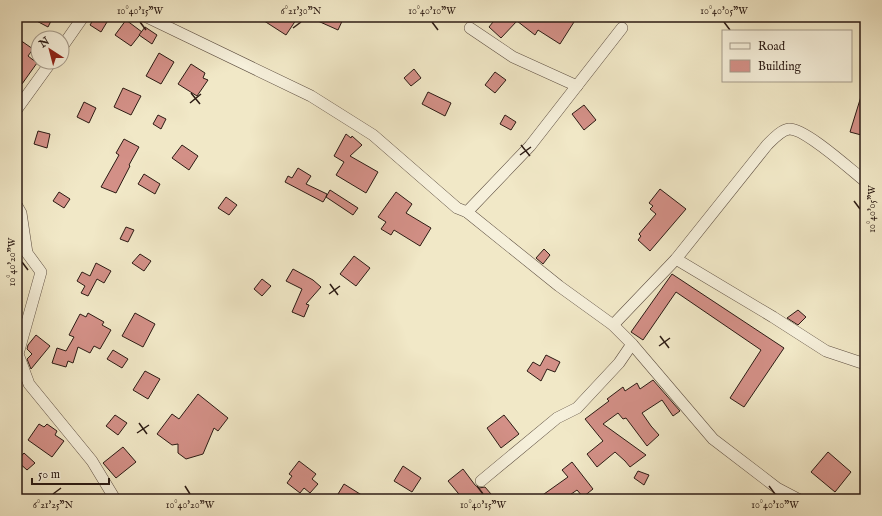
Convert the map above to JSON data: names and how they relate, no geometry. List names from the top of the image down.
{
  "legend": ["Road", "Building"],
  "scale_bar": "50 m",
  "north": "top left",
  "coordinates": [
    "10°40'15\"W",
    "6°21'30\"N",
    "10°40'10\"W",
    "10°40'05\"W",
    "10°40'20\"W",
    "6°21'25\"N"
  ]
}
